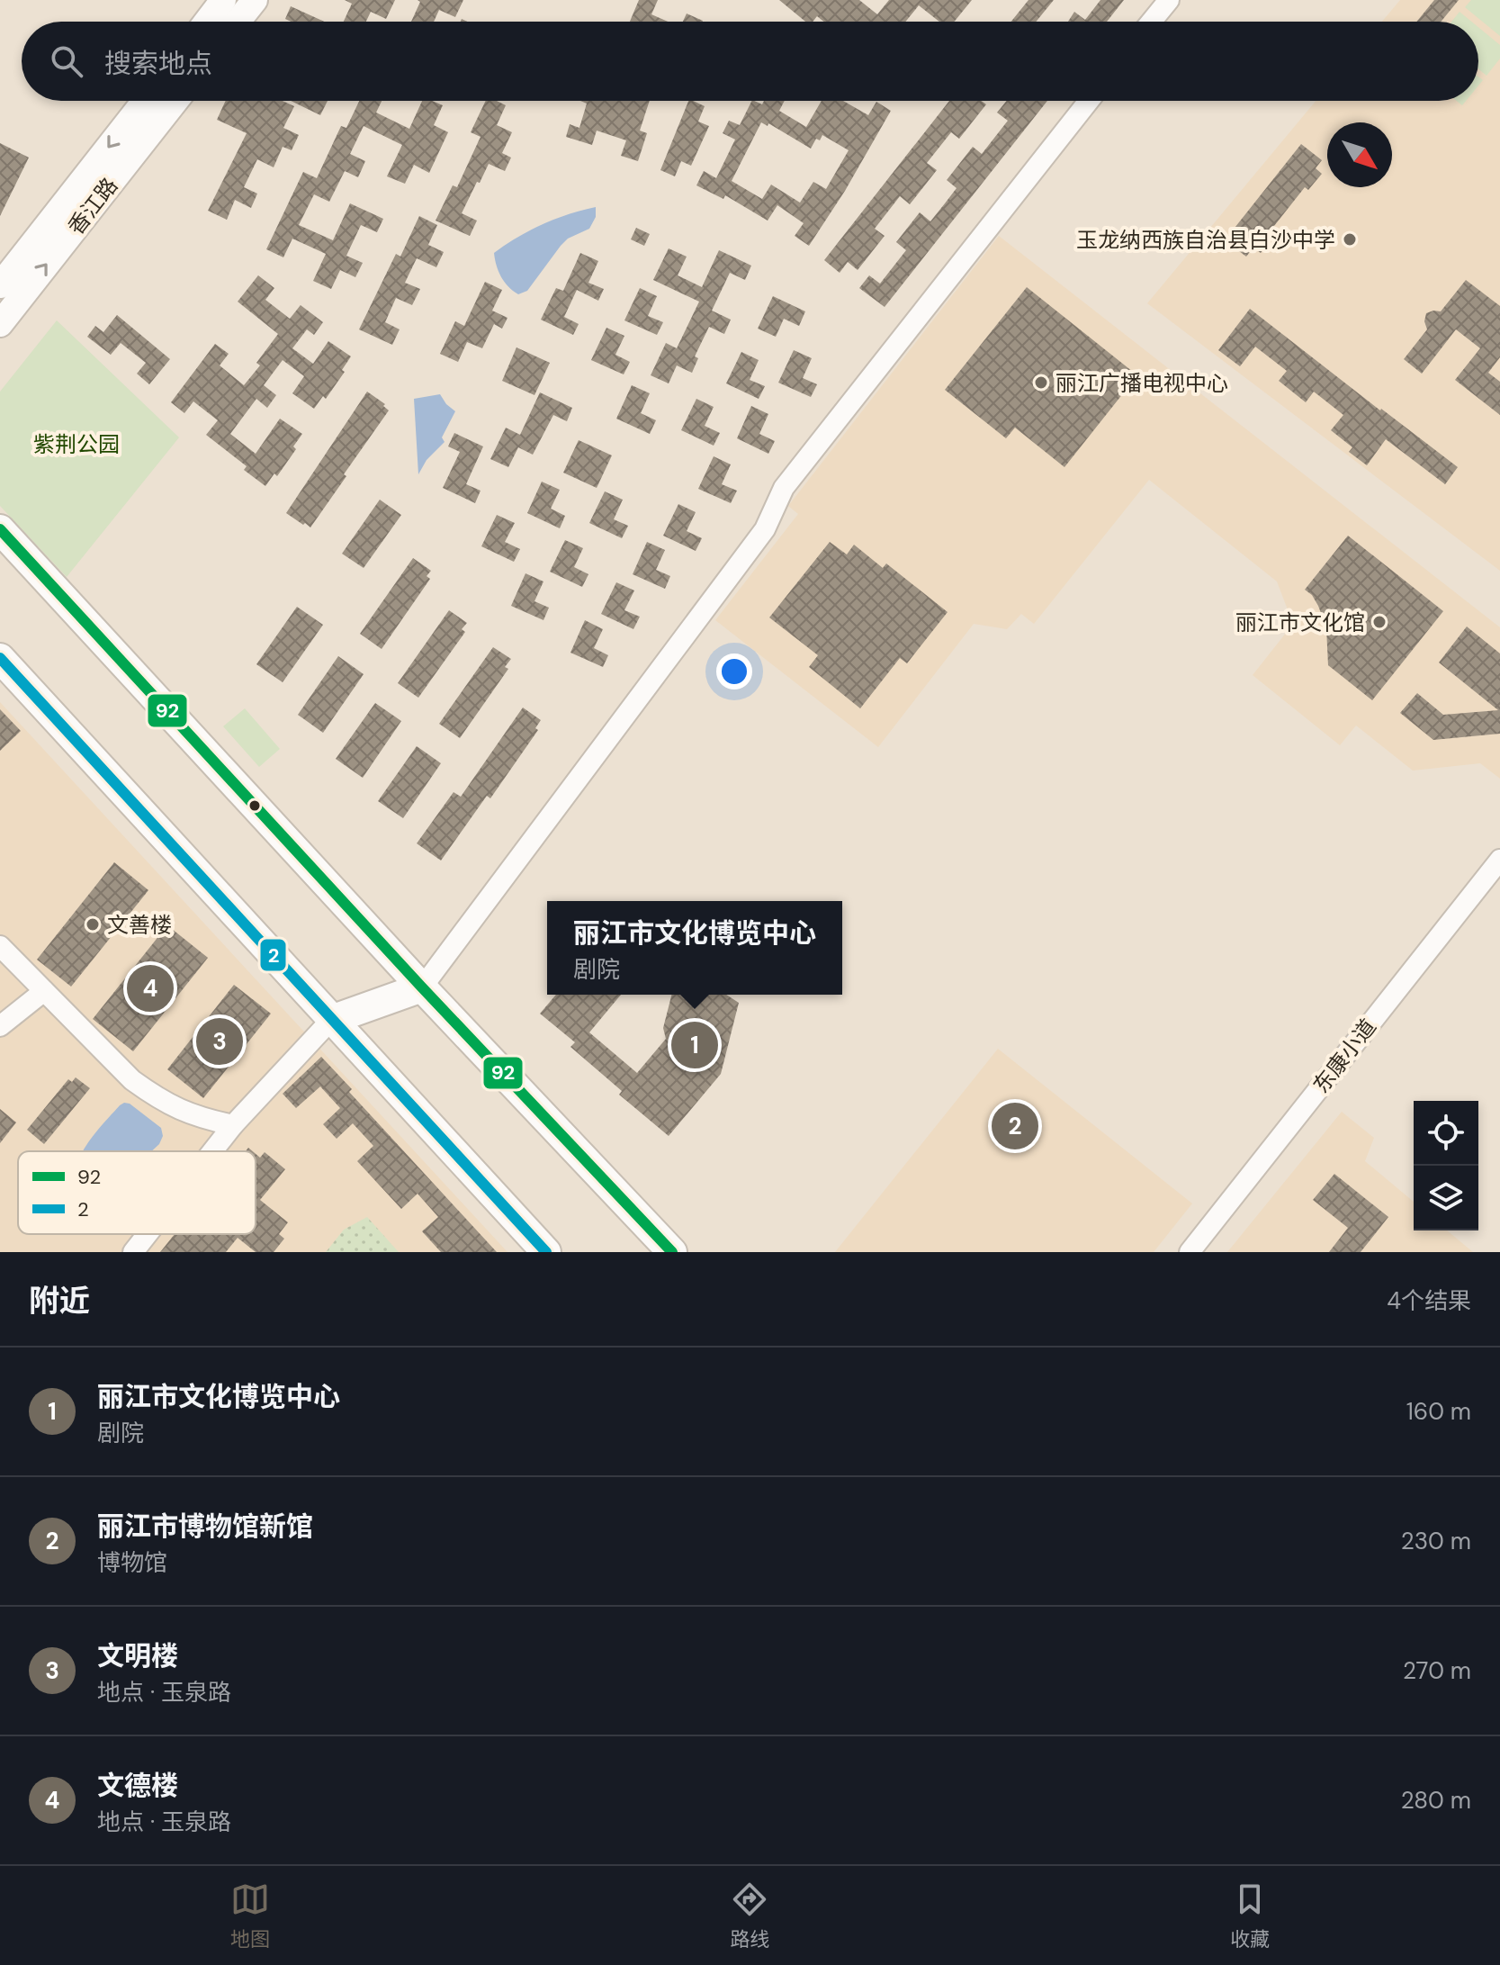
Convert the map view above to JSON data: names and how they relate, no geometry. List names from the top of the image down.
{
  "streets": {
    "main road": ["香江路"],
    "street": ["东康小道"]
  },
  "parks": ["紫荆公园"],
  "places": [
    "玉龙纳西族自治县白沙中学",
    "丽江广播电视中心",
    "丽江市文化馆",
    "文善楼"
  ],
  "lines": ["transit line 92", "transit line 2"],
  "legend": ["92", "2"],
  "north": "bottom right",
  "page": {
    "search": "搜索地点",
    "popup": ["丽江市文化博览中心", "剧院"],
    "pins": [
      "4",
      "3",
      "1",
      "2"
    ],
    "heading": ["附近", "4个结果"],
    "list": [
      {
        "mark": "1",
        "name": "丽江市文化博览中心",
        "note": "剧院",
        "value": "160 m"
      },
      {
        "mark": "2",
        "name": "丽江市博物馆新馆",
        "note": "博物馆",
        "value": "230 m"
      },
      {
        "mark": "3",
        "name": "文明楼",
        "note": "地点 · 玉泉路",
        "value": "270 m"
      },
      {
        "mark": "4",
        "name": "文德楼",
        "note": "地点 · 玉泉路",
        "value": "280 m"
      }
    ],
    "nav": ["地图", "路线", "收藏"]
  }
}
